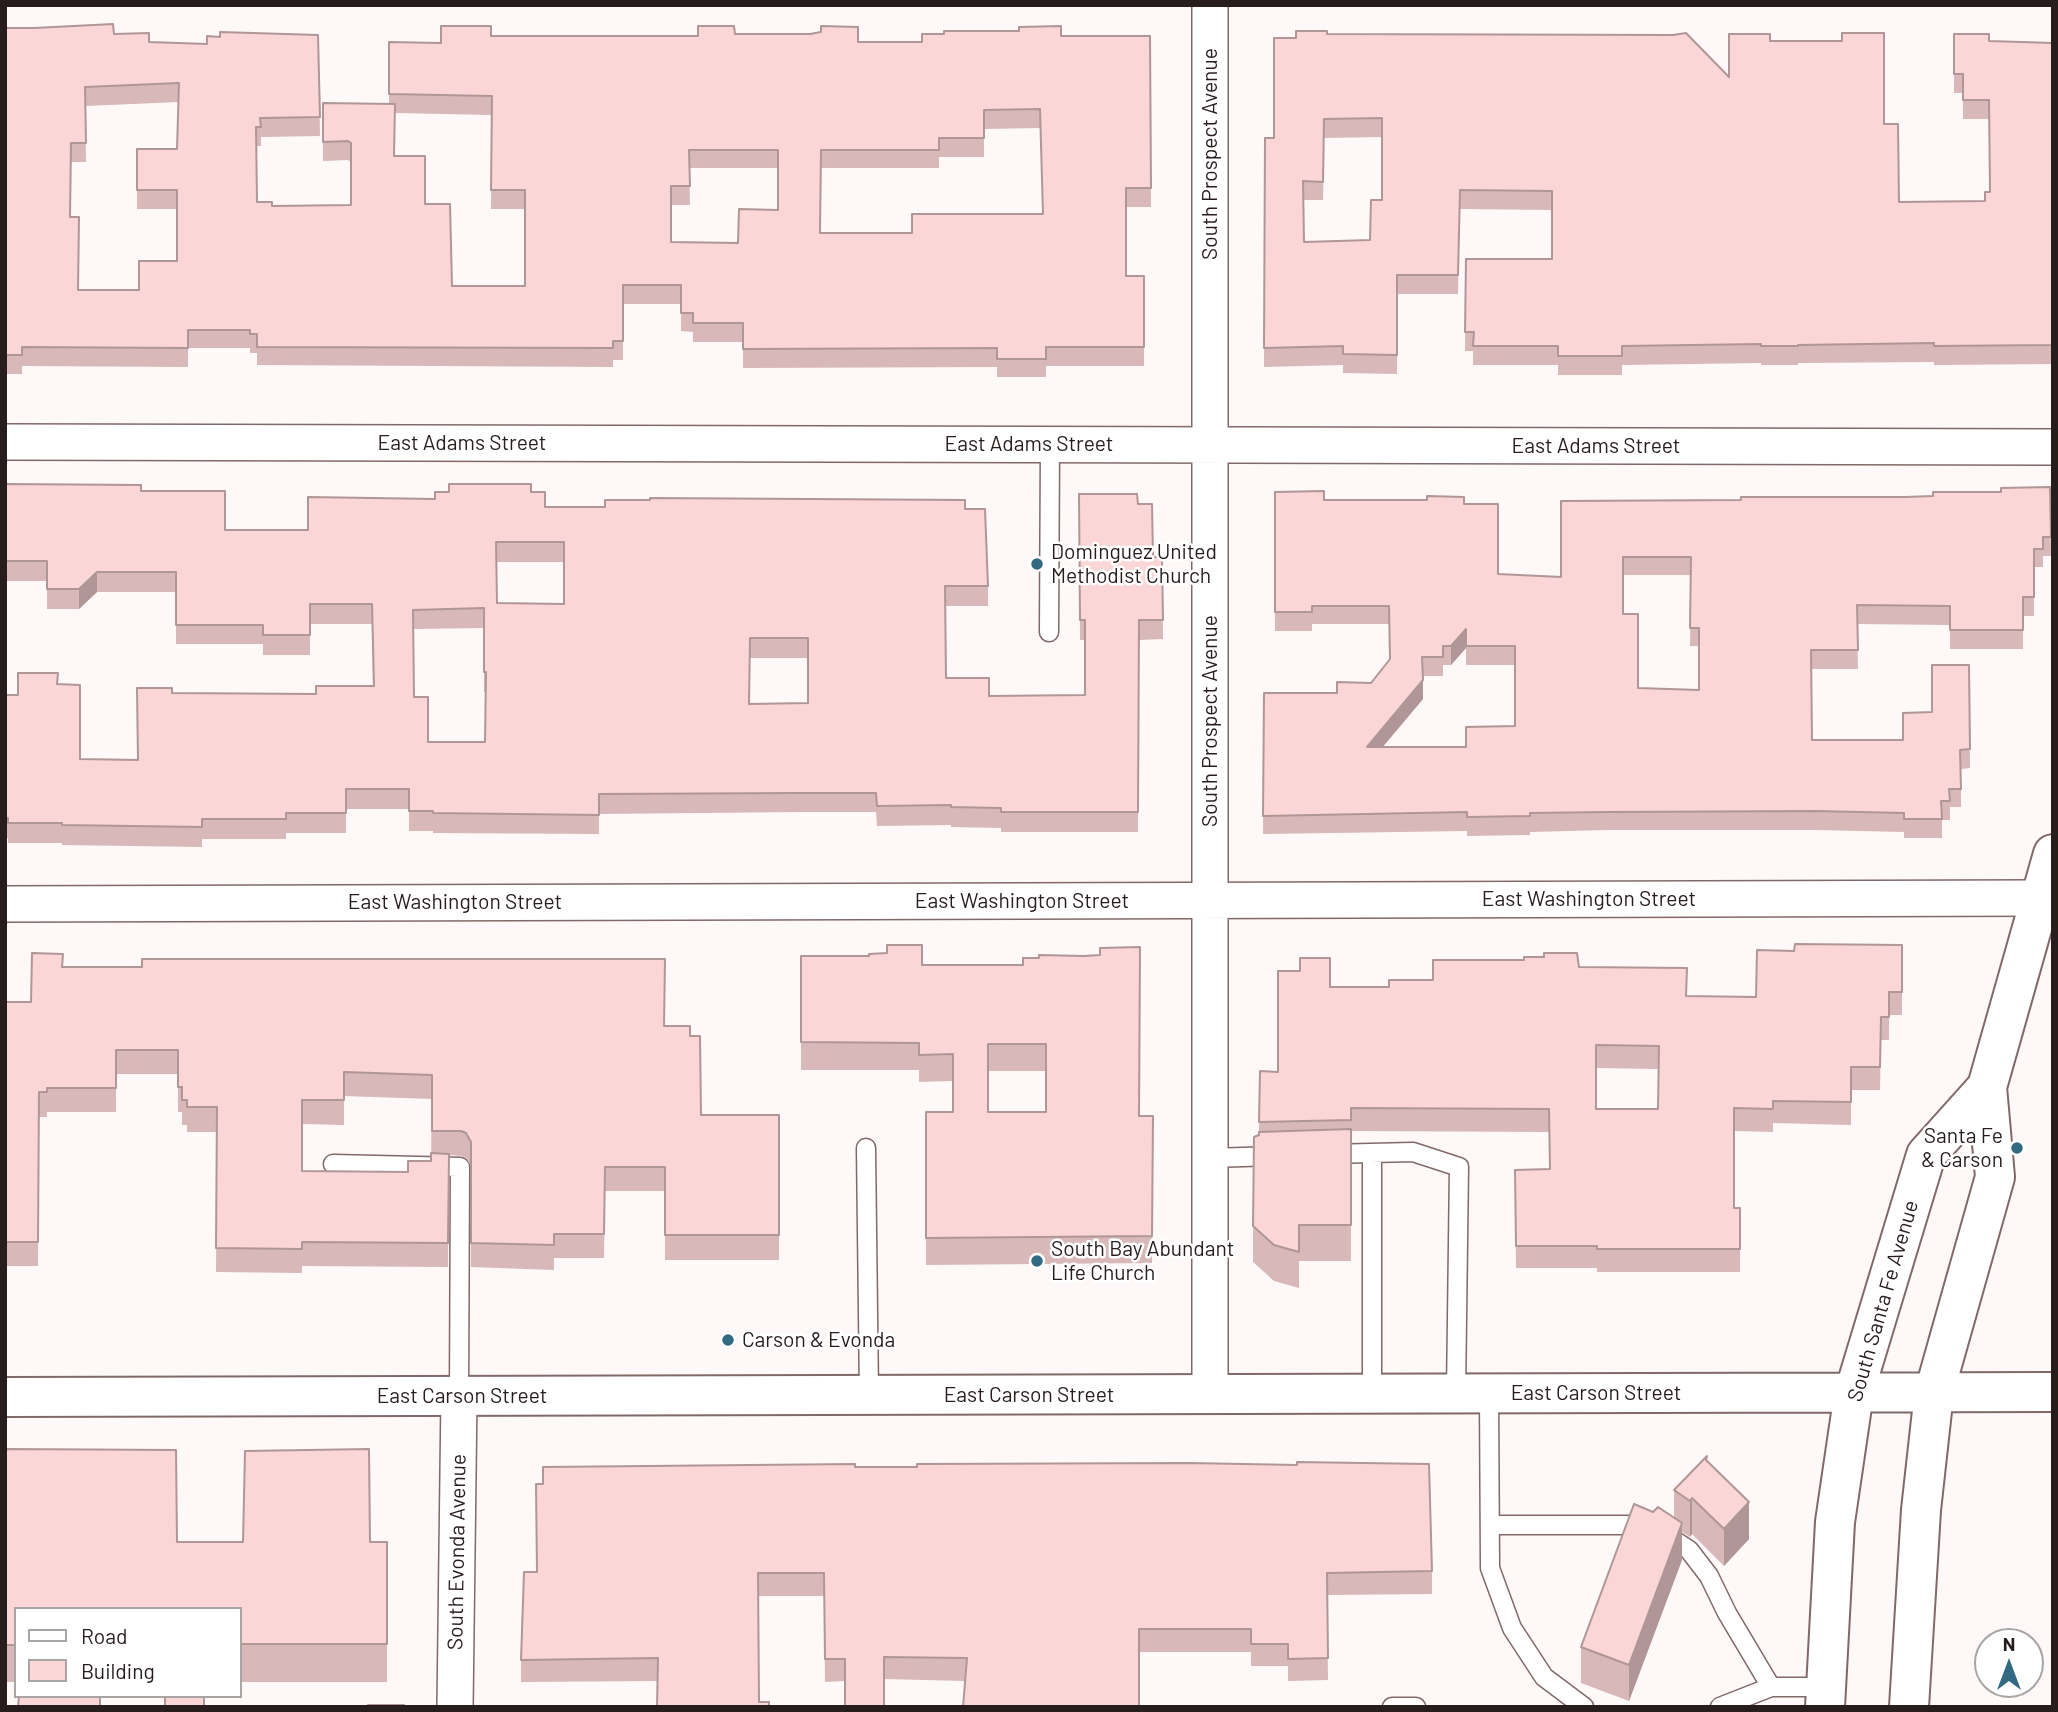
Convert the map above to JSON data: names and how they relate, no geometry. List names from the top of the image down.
{
  "streets": {
    "main road": ["South Santa Fe Avenue", "East Carson Street"],
    "street": [
      "South Prospect Avenue",
      "East Adams Street",
      "East Washington Street",
      "South Evonda Avenue"
    ]
  },
  "crossings": [
    ["South Prospect Avenue", "East Adams Street"],
    ["South Prospect Avenue", "East Washington Street"],
    ["South Prospect Avenue", "East Carson Street"],
    ["East Washington Street", "South Santa Fe Avenue"],
    ["South Santa Fe Avenue", "East Carson Street"],
    ["East Carson Street", "South Evonda Avenue"]
  ],
  "places": [
    "Dominguez United Methodist Church",
    "Santa Fe & Carson",
    "South Bay Abundant Life Church",
    "Carson & Evonda"
  ],
  "legend": ["Road", "Building"],
  "north": "top"
}
